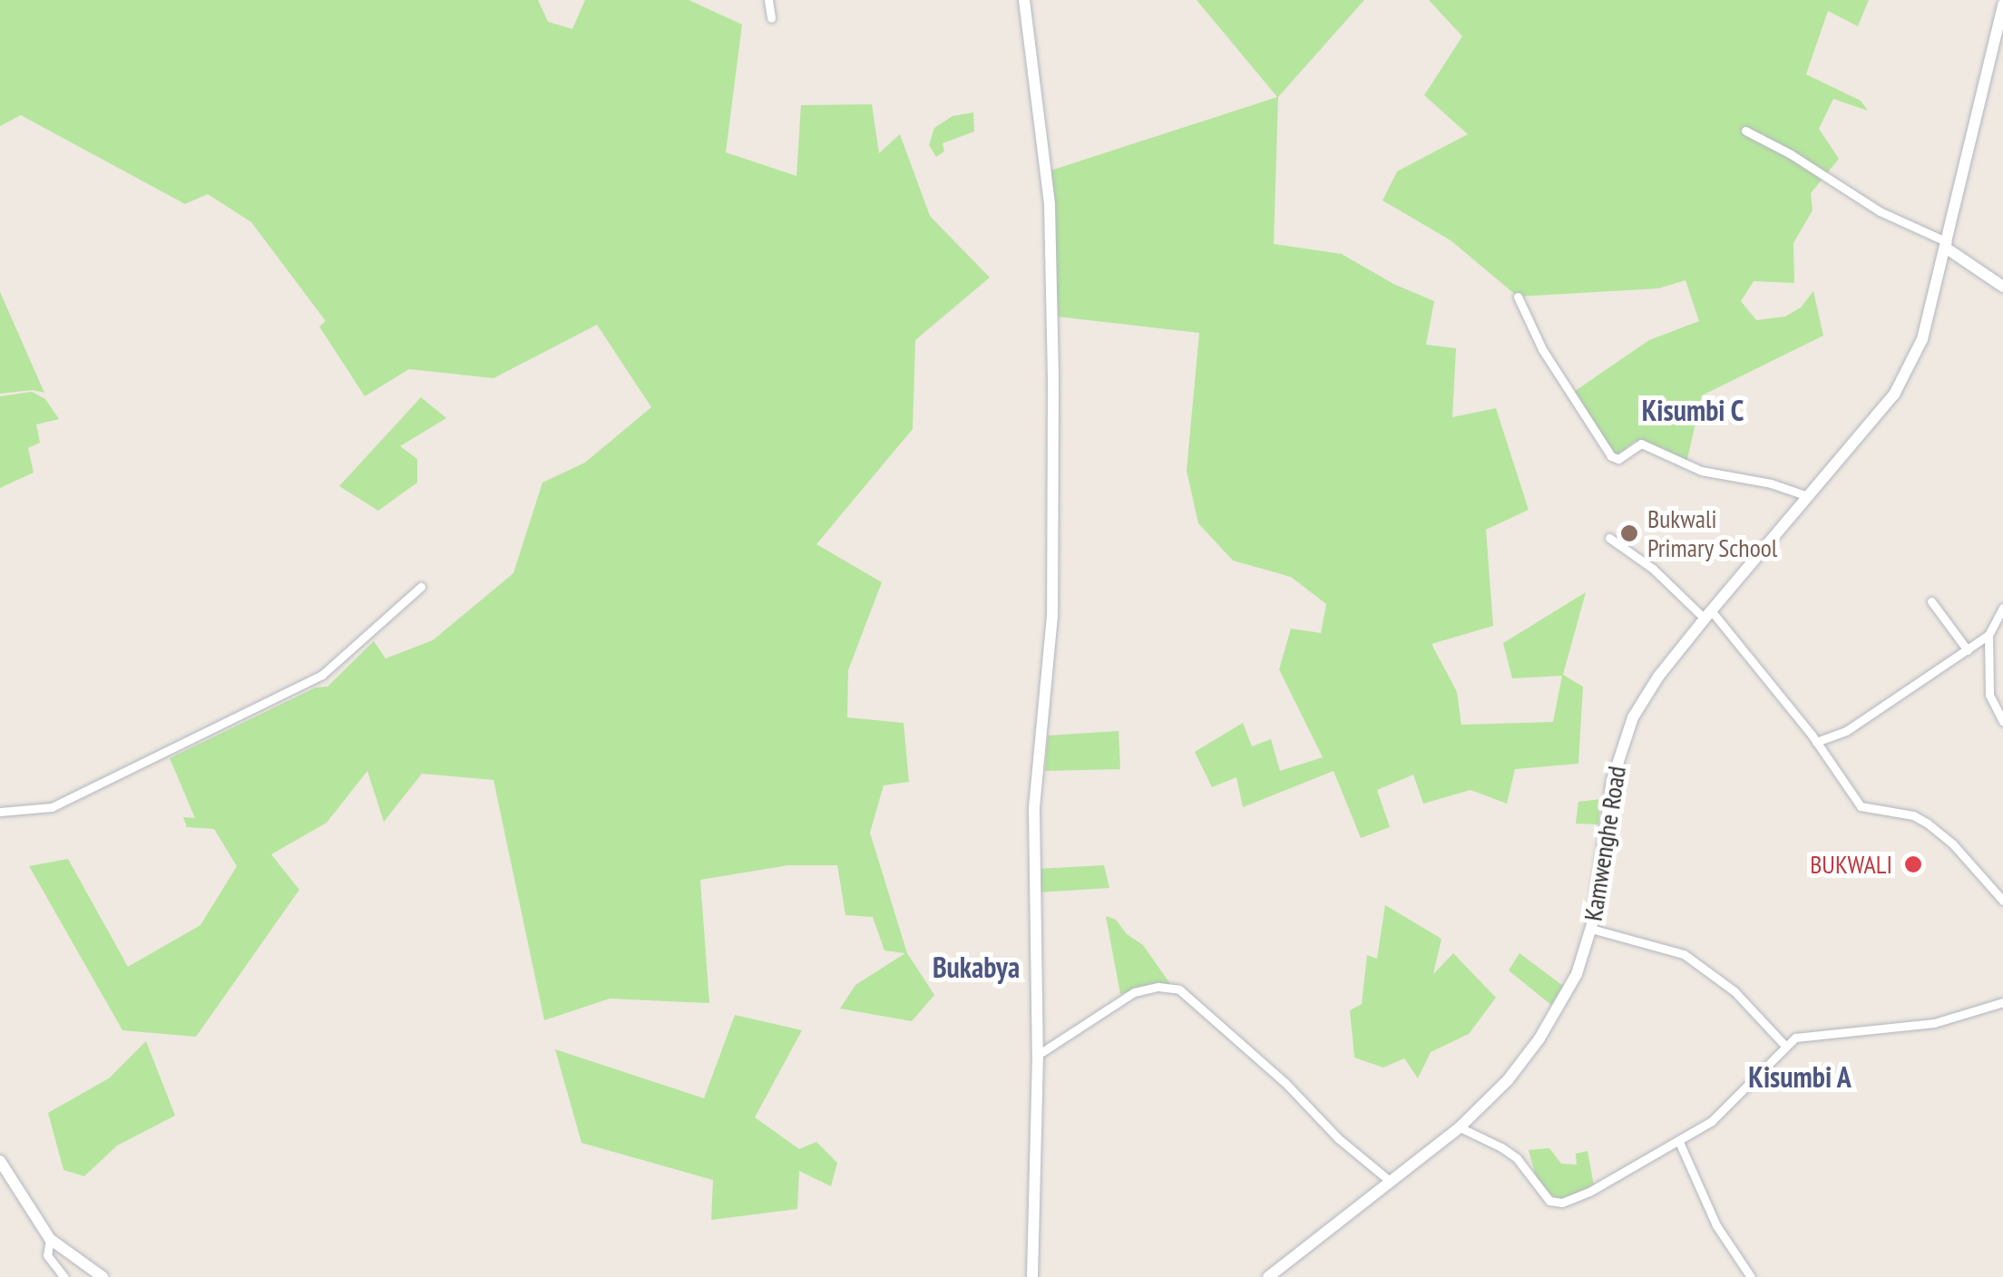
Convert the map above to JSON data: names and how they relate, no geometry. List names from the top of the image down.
{
  "streets": {
    "main road": ["Kamwenghe Road"]
  },
  "districts": ["Kisumbi C", "Bukabya", "Kisumbi A"],
  "places": ["Bukwali Primary School", "BUKWALI"]
}
